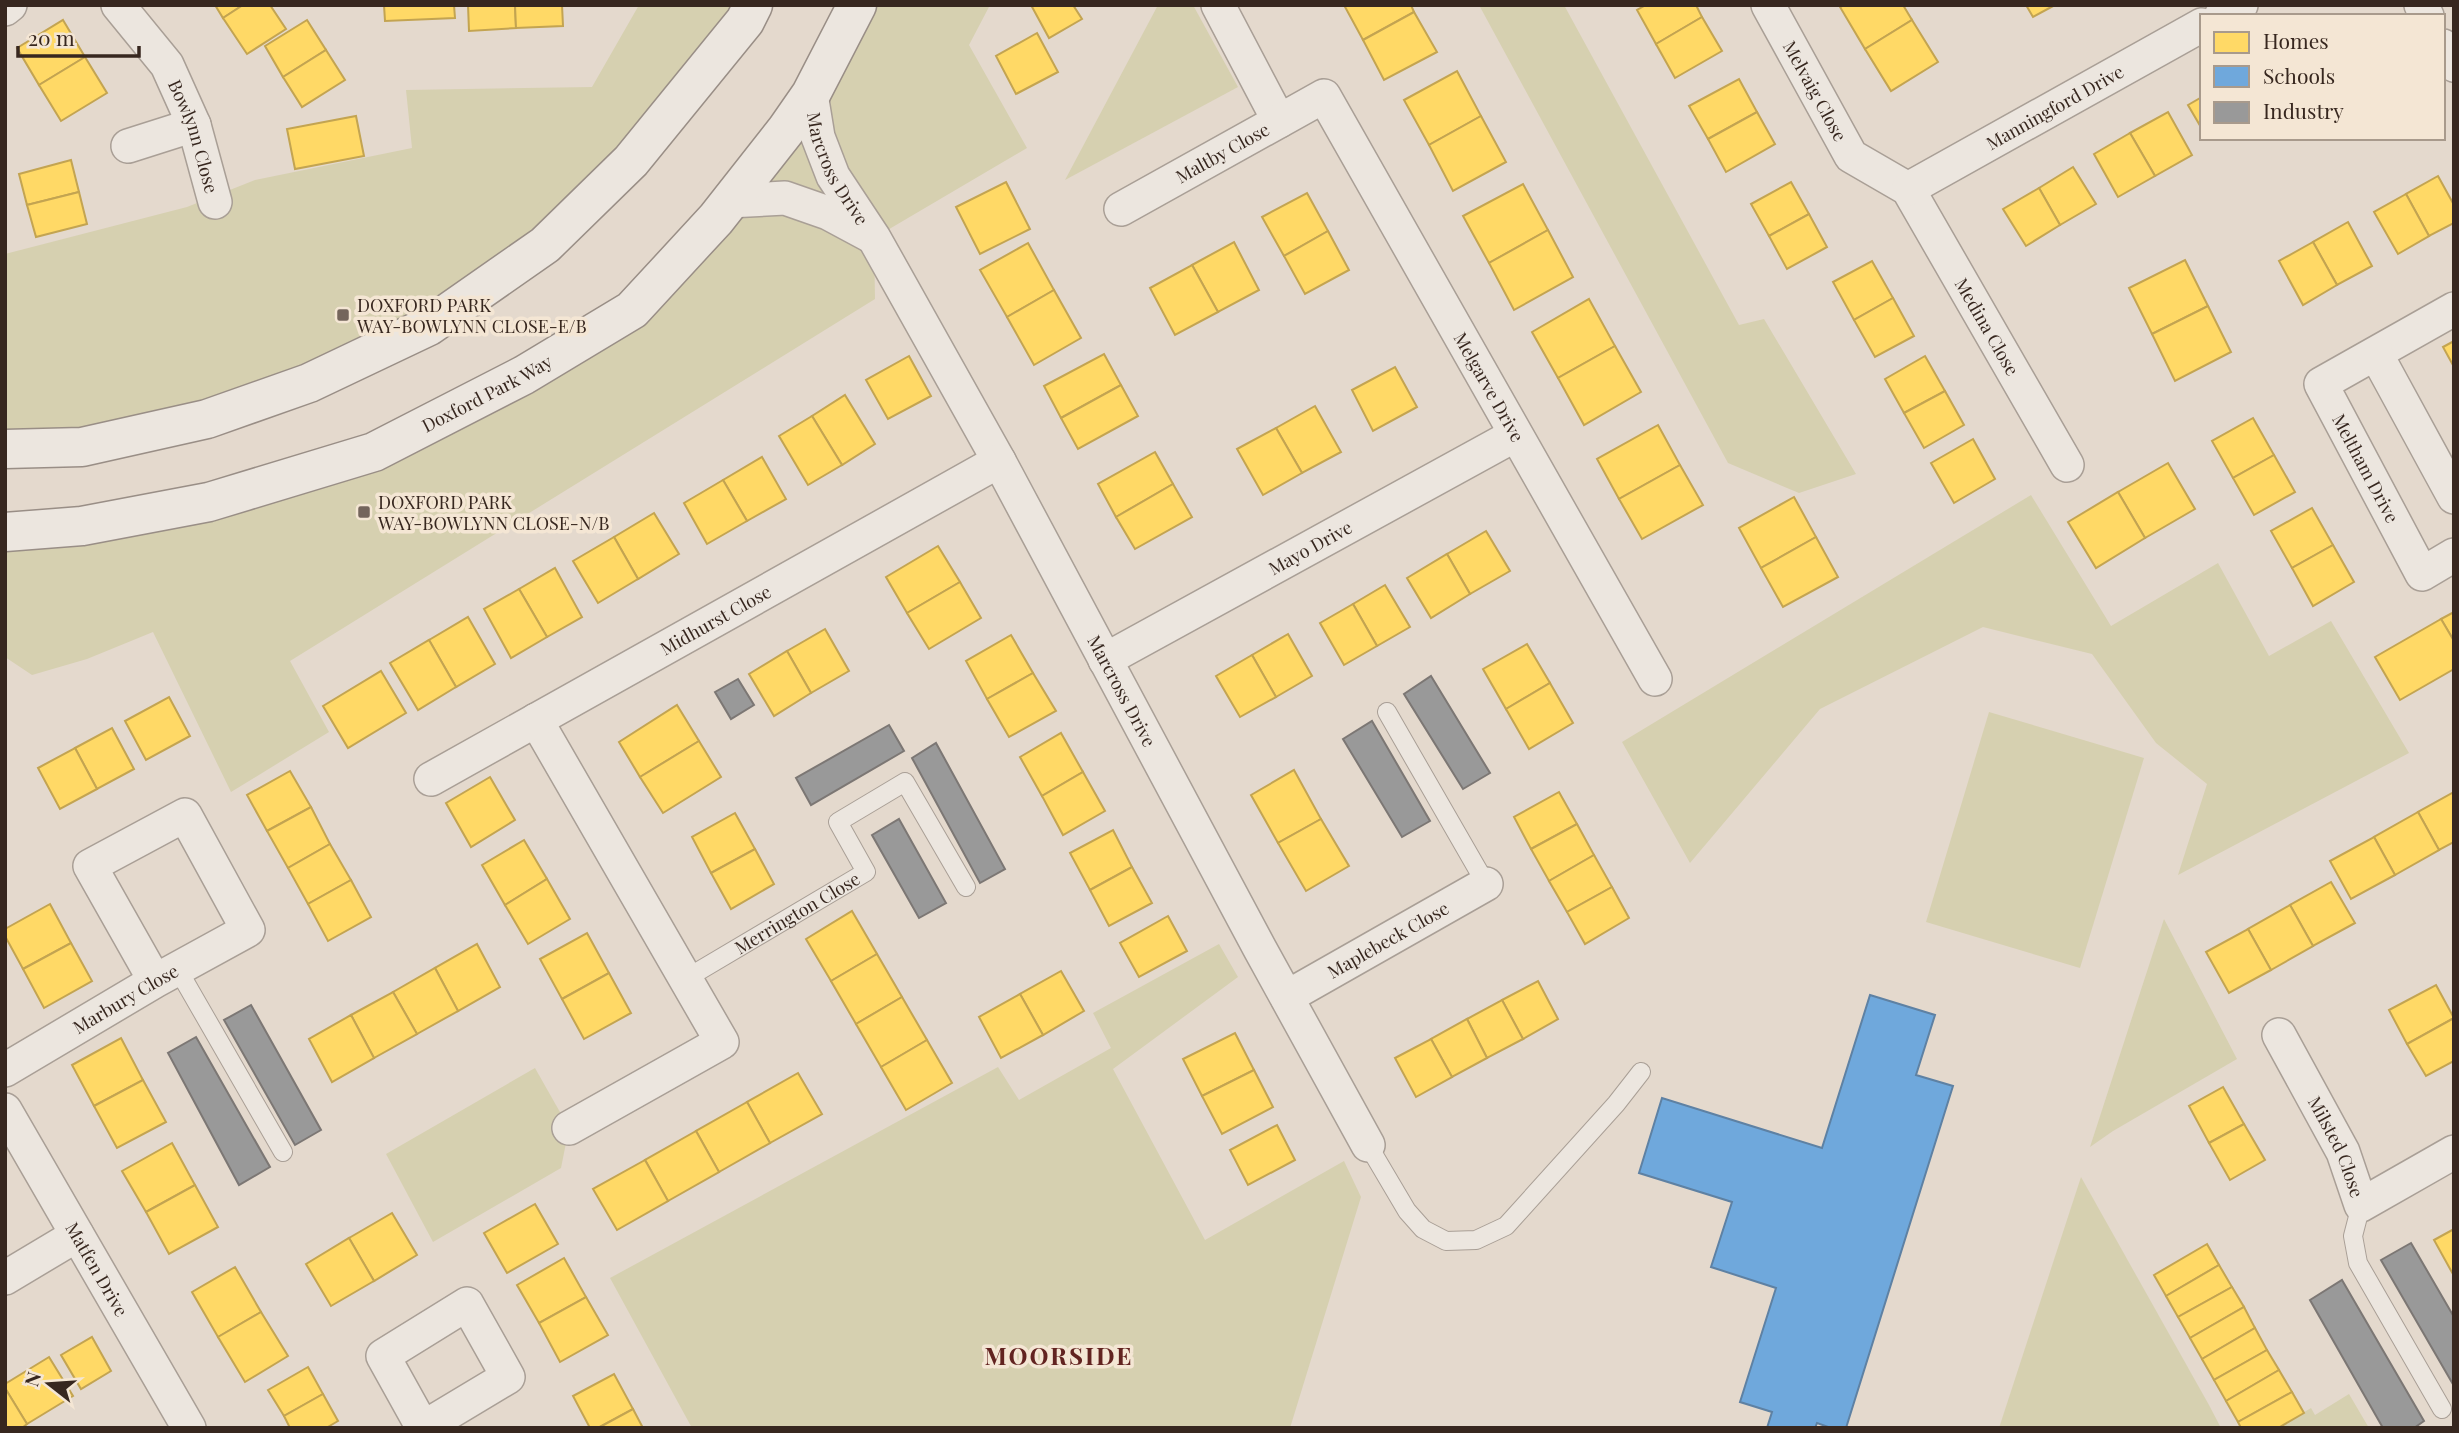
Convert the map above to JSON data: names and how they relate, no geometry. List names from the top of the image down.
{
  "streets": {
    "main road": ["Doxford Park Way"],
    "street": [
      "Melvaig Close",
      "Manningford Drive",
      "Bowlynn Close",
      "Maltby Close",
      "Marcross Drive",
      "Medina Close",
      "Melgarve Drive",
      "Meltham Drive",
      "Mayo Drive",
      "Midhurst Close",
      "Maplebeck Close",
      "Marbury Close",
      "Milsted Close",
      "Matfen Drive"
    ],
    "lane": ["Merrington Close"]
  },
  "crossings": [
    ["Melvaig Close", "Manningford Drive"],
    ["Melvaig Close", "Medina Close"],
    ["Manningford Drive", "Medina Close"],
    ["Maltby Close", "Melgarve Drive"],
    ["Marcross Drive", "Doxford Park Way"],
    ["Marcross Drive", "Mayo Drive"],
    ["Marcross Drive", "Midhurst Close"],
    ["Marcross Drive", "Maplebeck Close"],
    ["Melgarve Drive", "Mayo Drive"]
  ],
  "districts": ["MOORSIDE"],
  "places": {
    "transit": ["DOXFORD PARK WAY-BOWLYNN CLOSE-E/B", "DOXFORD PARK WAY-BOWLYNN CLOSE-N/B"]
  },
  "legend": ["Homes", "Schools", "Industry"],
  "scale_bar": "20 m",
  "north": "left"
}
